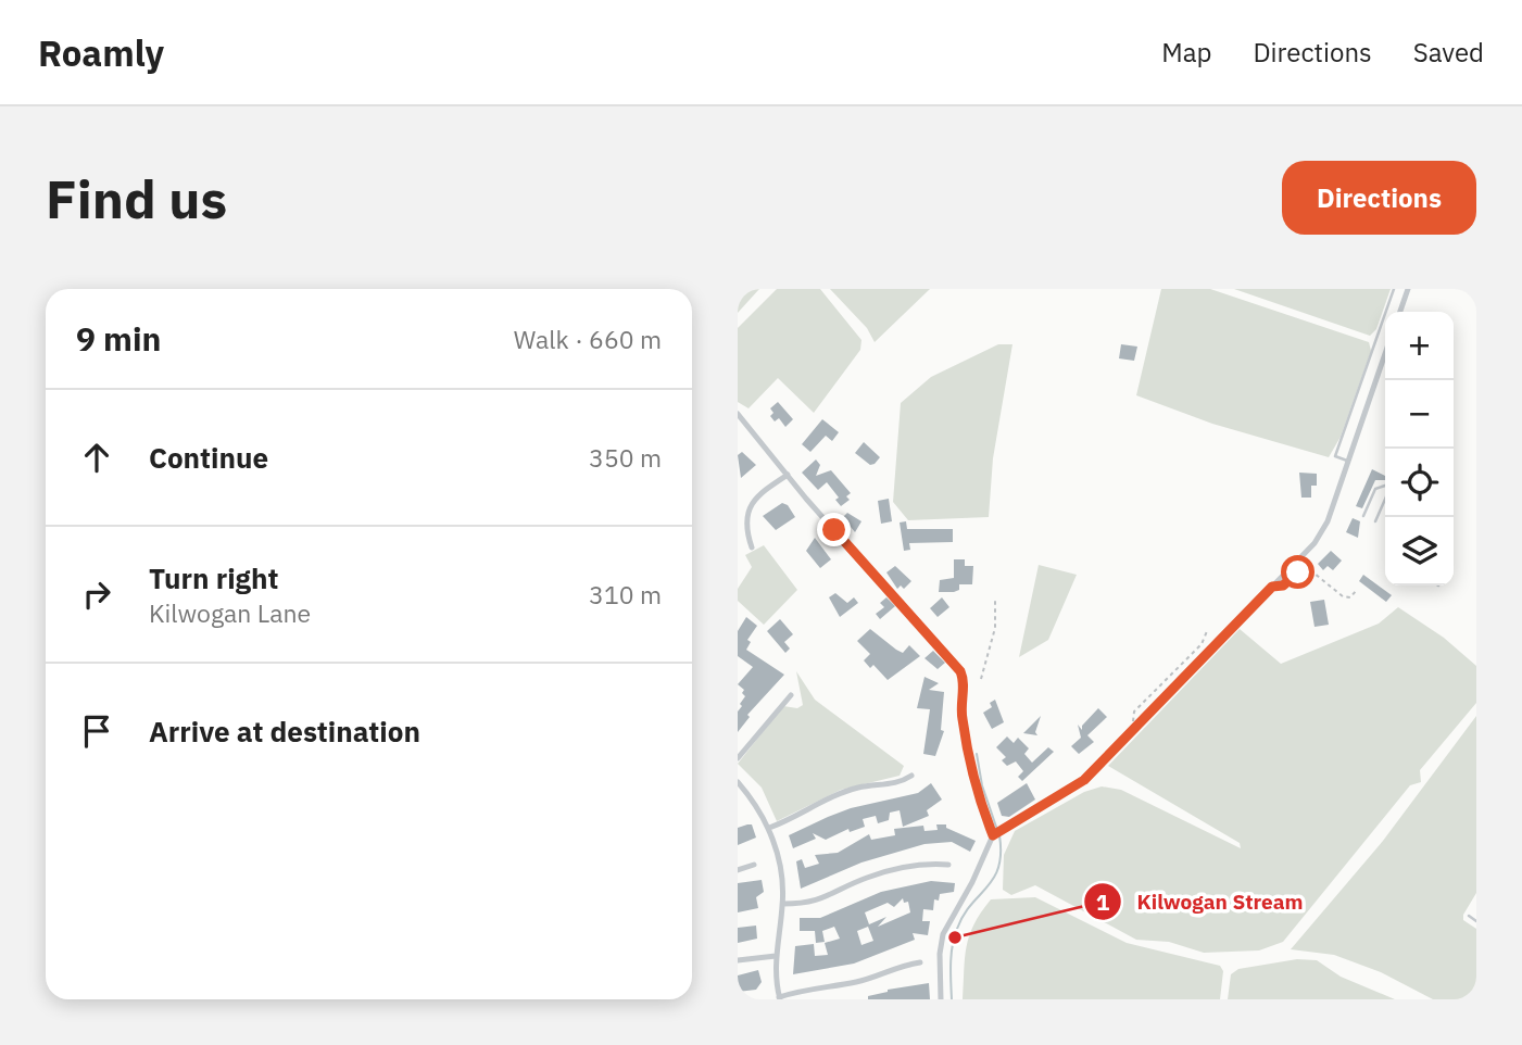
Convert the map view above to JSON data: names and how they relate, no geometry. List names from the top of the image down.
{
  "places": ["Kilwogan Stream"],
  "page": {
    "header": "Roamly",
    "nav": ["Map", "Directions", "Saved"],
    "buttons": "Directions",
    "title": "Find us",
    "heading": ["9 min", "Walk · 660 m"],
    "map_buttons": ["+", "−"],
    "list": [
      ["Continue", "350 m"],
      ["Turn right", "Kilwogan Lane", "310 m"],
      "Arrive at destination"
    ]
  }
}
